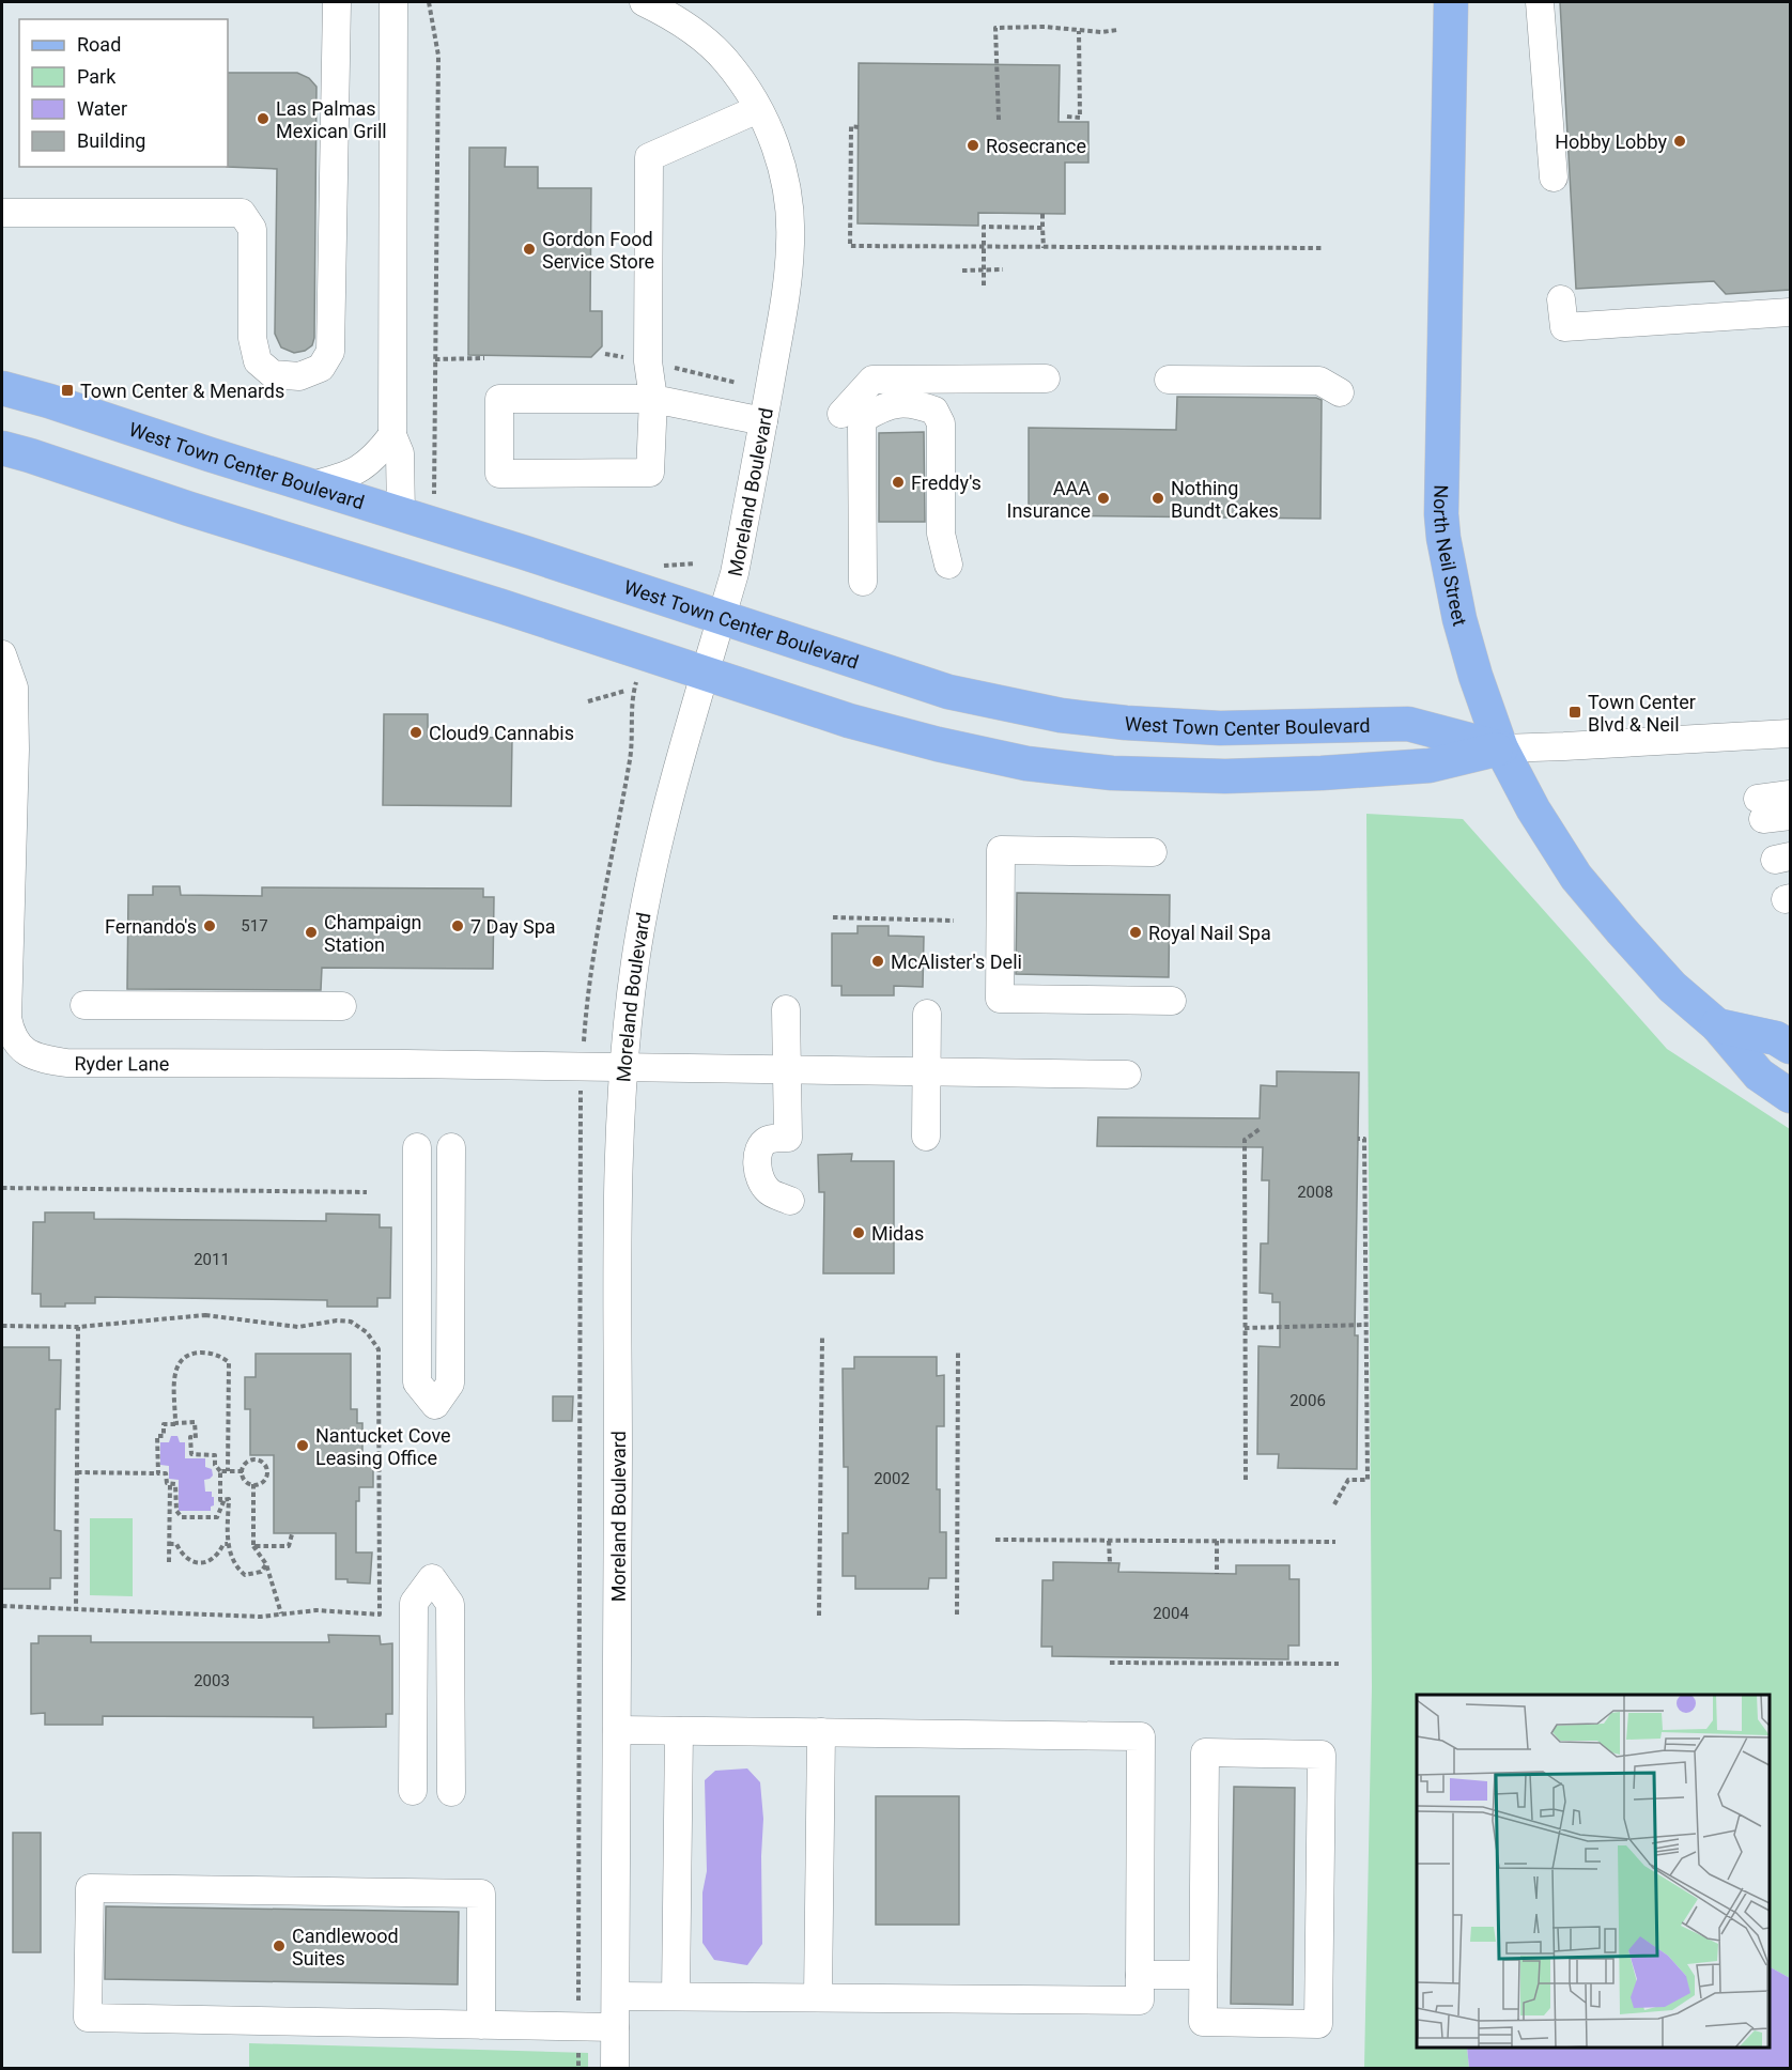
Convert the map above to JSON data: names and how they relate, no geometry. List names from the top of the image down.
{
  "streets": {
    "main road": ["West Town Center Boulevard", "North Neil Street"],
    "street": ["Moreland Boulevard", "Ryder Lane"]
  },
  "crossings": [
    ["West Town Center Boulevard", "Moreland Boulevard"],
    ["West Town Center Boulevard", "North Neil Street"],
    ["Moreland Boulevard", "Ryder Lane"]
  ],
  "places": {
    "other": [
      "Las Palmas Mexican Grill",
      "Hobby Lobby",
      "Rosecrance",
      "Gordon Food Service Store",
      "Freddy's",
      "AAA Insurance",
      "Nothing Bundt Cakes",
      "Cloud9 Cannabis",
      "Fernando's",
      "7 Day Spa",
      "Champaign Station",
      "Royal Nail Spa",
      "McAlister's Deli",
      "Midas",
      "Nantucket Cove Leasing Office",
      "Candlewood Suites"
    ],
    "transit": ["Town Center & Menards", "Town Center Blvd & Neil"]
  },
  "house_numbers": [
    "517",
    "2008",
    "2011",
    "2006",
    "2002",
    "2004",
    "2003"
  ],
  "legend": [
    "Road",
    "Park",
    "Water",
    "Building"
  ]
}
